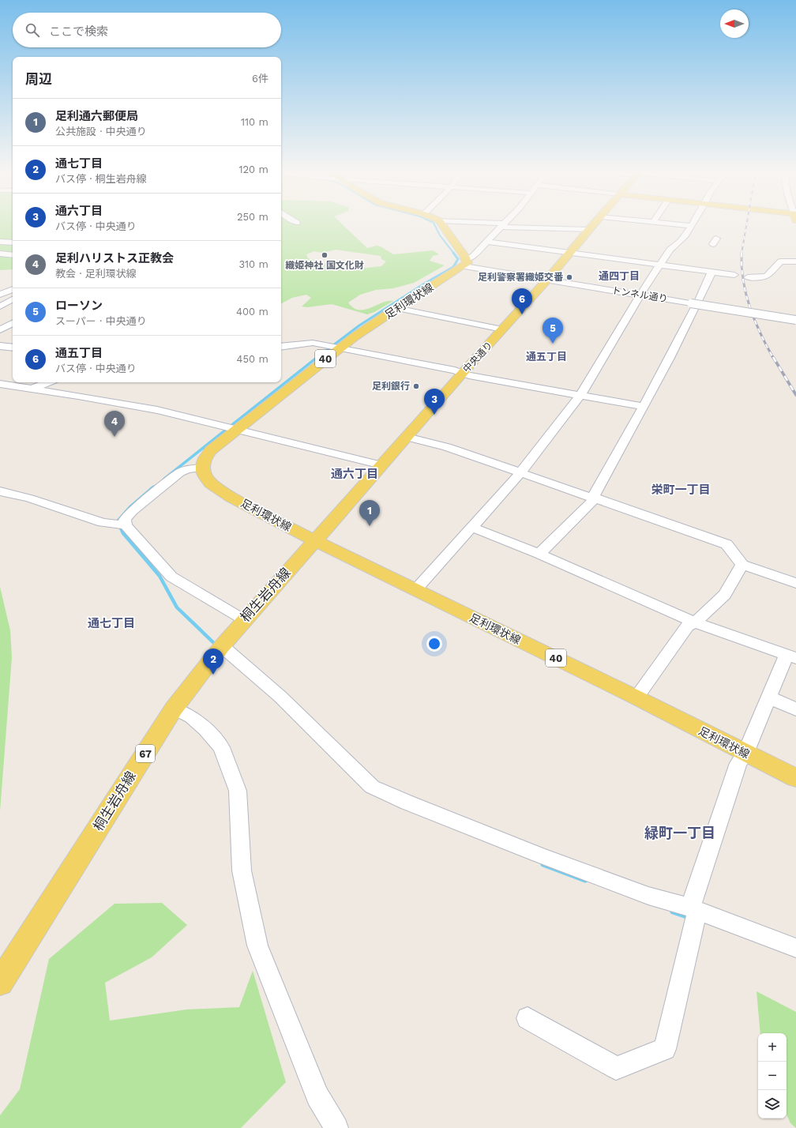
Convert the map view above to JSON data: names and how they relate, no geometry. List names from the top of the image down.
{
  "streets": {
    "main road": [
      "足利環状線",
      "中央通り",
      "40",
      "桐生岩舟線",
      "67"
    ],
    "street": ["トンネル通り"]
  },
  "crossings": [
    ["トンネル通り", "足利環状線"],
    ["トンネル通り", "中央通り"],
    ["足利環状線", "中央通り"],
    ["足利環状線", "桐生岩舟線"],
    ["中央通り", "桐生岩舟線"]
  ],
  "districts": [
    "通四丁目",
    "通五丁目",
    "通六丁目",
    "栄町一丁目",
    "通七丁目",
    "緑町一丁目"
  ],
  "places": ["織姫神社 国文化財", "足利警察署織姫交番", "足利銀行"],
  "north": "left",
  "page": {
    "search": "ここで検索",
    "heading": ["周辺", "6件"],
    "list": [
      {
        "mark": "1",
        "name": "足利通六郵便局",
        "note": "公共施設 · 中央通り",
        "value": "110 m"
      },
      {
        "mark": "2",
        "name": "通七丁目",
        "note": "バス停 · 桐生岩舟線",
        "value": "120 m"
      },
      {
        "mark": "3",
        "name": "通六丁目",
        "note": "バス停 · 中央通り",
        "value": "250 m"
      },
      {
        "mark": "4",
        "name": "足利ハリストス正教会",
        "note": "教会 · 足利環状線",
        "value": "310 m"
      },
      {
        "mark": "5",
        "name": "ローソン",
        "note": "スーパー · 中央通り",
        "value": "400 m"
      },
      {
        "mark": "6",
        "name": "通五丁目",
        "note": "バス停 · 中央通り",
        "value": "450 m"
      }
    ],
    "pins": [
      "6",
      "5",
      "3",
      "4",
      "1",
      "2"
    ],
    "map_buttons": ["+", "−"]
  }
}
